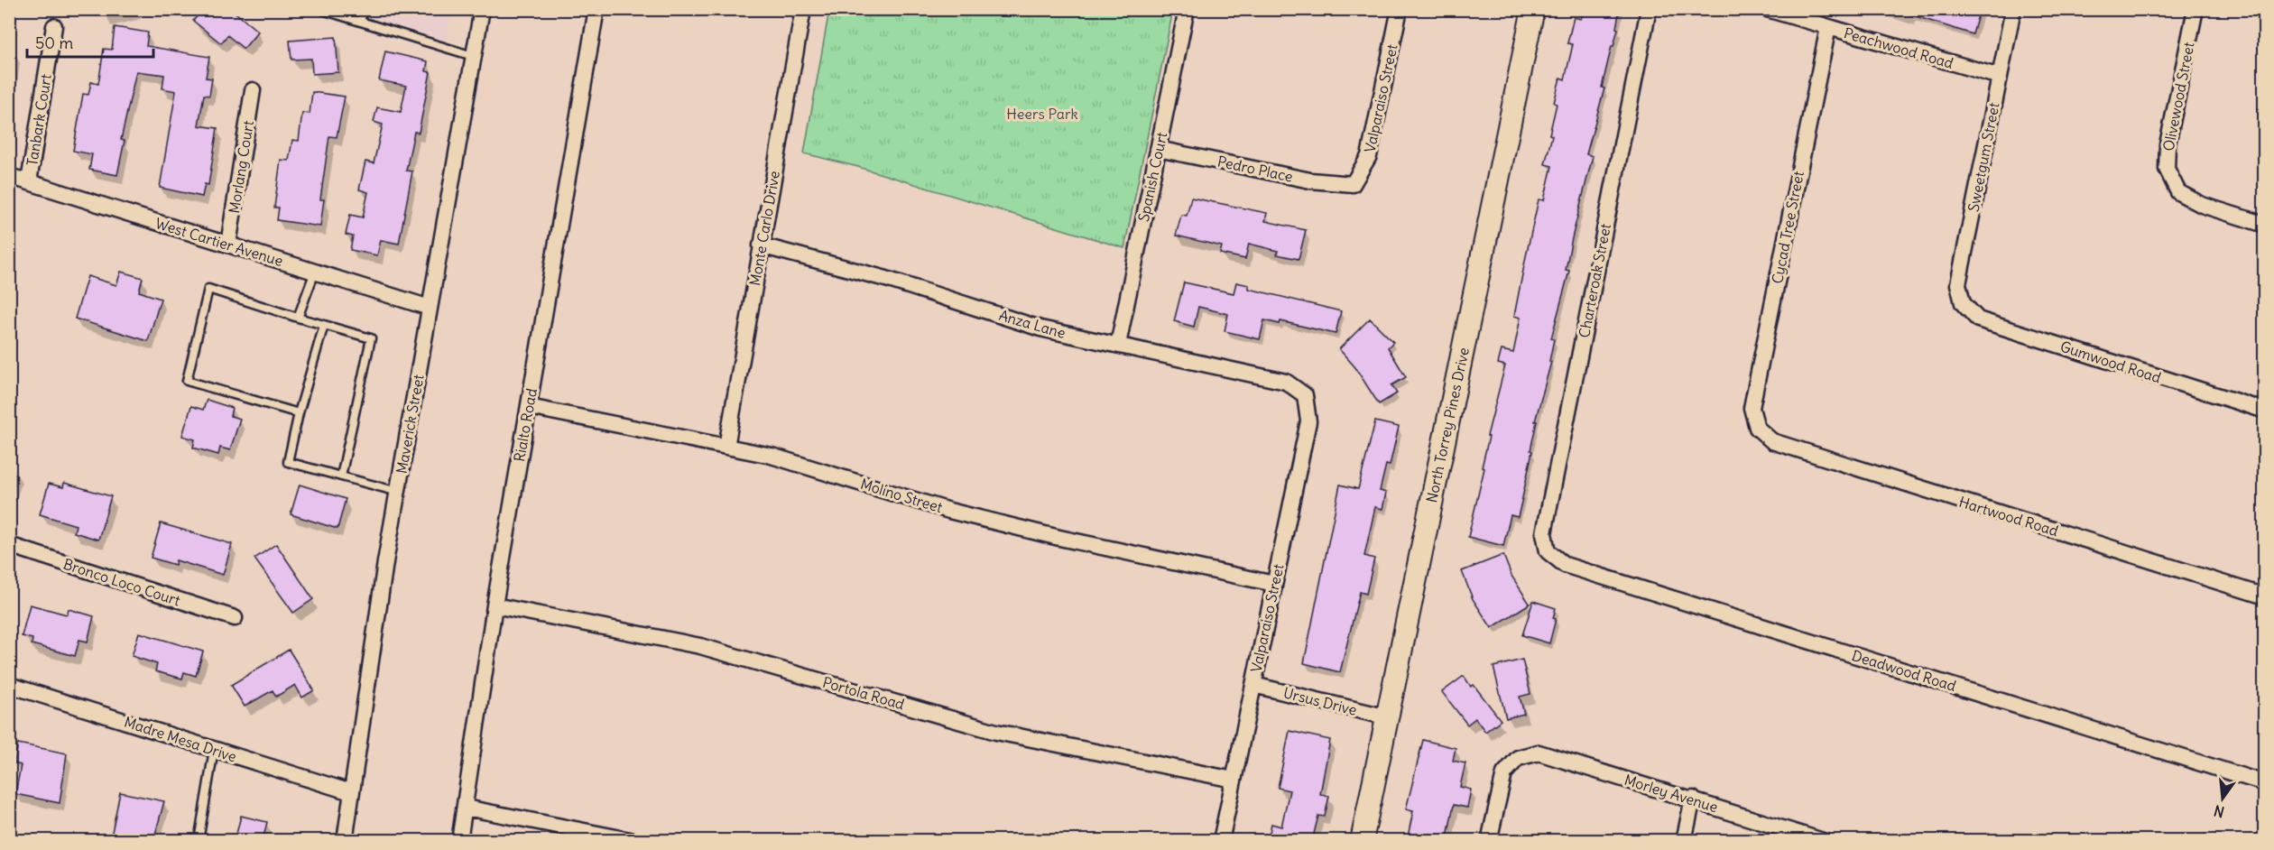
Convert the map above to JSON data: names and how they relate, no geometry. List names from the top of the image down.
{
  "streets": {
    "main road": ["North Torrey Pines Drive"],
    "street": [
      "Peachwood Road",
      "Olivewood Street",
      "Valparaiso Street",
      "Tanbark Court",
      "Sweetgum Street",
      "Morlang Court",
      "Pedro Place",
      "Spanish Court",
      "Cycad Tree Street",
      "Monte Carlo Drive",
      "West Cartier Avenue",
      "Charteroak Street",
      "Anza Lane",
      "Gumwood Road",
      "Maverick Street",
      "Rialto Road",
      "Molino Street",
      "Hartwood Road",
      "Bronco Loco Court",
      "Deadwood Road",
      "Portola Road",
      "Ursus Drive",
      "Madre Mesa Drive",
      "Morley Avenue"
    ]
  },
  "crossings": [
    ["Peachwood Road", "Sweetgum Street"],
    ["Peachwood Road", "Cycad Tree Street"],
    ["Valparaiso Street", "Pedro Place"],
    ["Valparaiso Street", "Anza Lane"],
    ["Valparaiso Street", "Molino Street"],
    ["Valparaiso Street", "Portola Road"],
    ["Valparaiso Street", "Ursus Drive"],
    ["Tanbark Court", "West Cartier Avenue"],
    ["Sweetgum Street", "Gumwood Road"],
    ["Morlang Court", "West Cartier Avenue"],
    ["Pedro Place", "Spanish Court"],
    ["Spanish Court", "Anza Lane"],
    ["Cycad Tree Street", "Hartwood Road"],
    ["Monte Carlo Drive", "Anza Lane"],
    ["Monte Carlo Drive", "Molino Street"],
    ["West Cartier Avenue", "Maverick Street"],
    ["Charteroak Street", "Deadwood Road"],
    ["Maverick Street", "Madre Mesa Drive"],
    ["Rialto Road", "Molino Street"],
    ["Rialto Road", "Portola Road"],
    ["North Torrey Pines Drive", "Ursus Drive"]
  ],
  "parks": ["Heers Park"],
  "scale_bar": "50 m",
  "north": "bottom"
}
